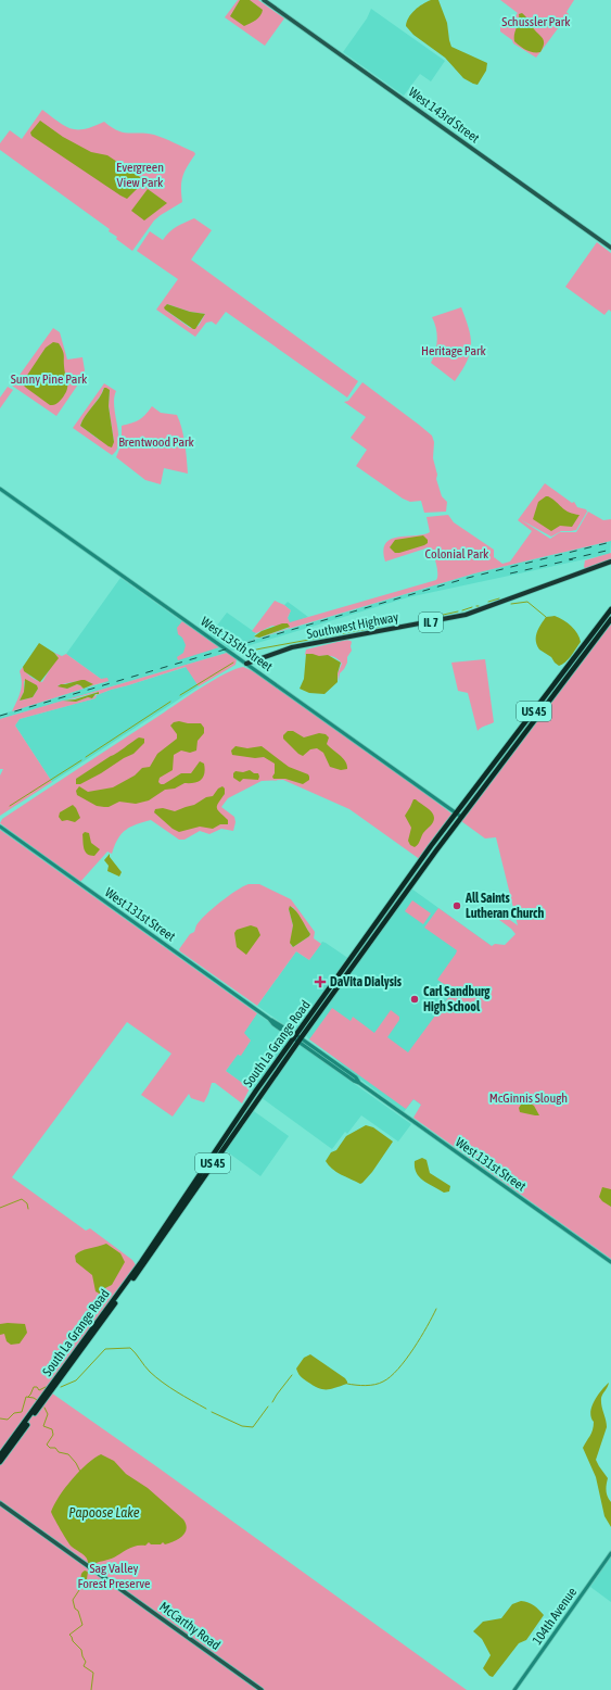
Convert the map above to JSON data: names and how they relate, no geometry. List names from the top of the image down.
{
  "streets": {
    "highway": ["US 45", "South La Grange Road"],
    "main road": [
      "West 143rd Street",
      "IL 7",
      "Southwest Highway",
      "McCarthy Road"
    ],
    "street": ["West 135th Street", "West 131st Street", "104th Avenue"]
  },
  "crossings": [
    ["Southwest Highway", "West 135th Street"],
    ["West 135th Street", "South La Grange Road"],
    ["West 131st Street", "South La Grange Road"]
  ],
  "water": ["Papoose Lake"],
  "parks": [
    "Schussler Park",
    "Evergreen View Park",
    "Heritage Park",
    "Sunny Pine Park",
    "Brentwood Park",
    "Colonial Park",
    "McGinnis Slough",
    "Sag Valley Forest Preserve"
  ],
  "places": {
    "other": ["All Saints Lutheran Church", "Carl Sandburg High School"],
    "health": ["DaVita Dialysis"]
  }
}
